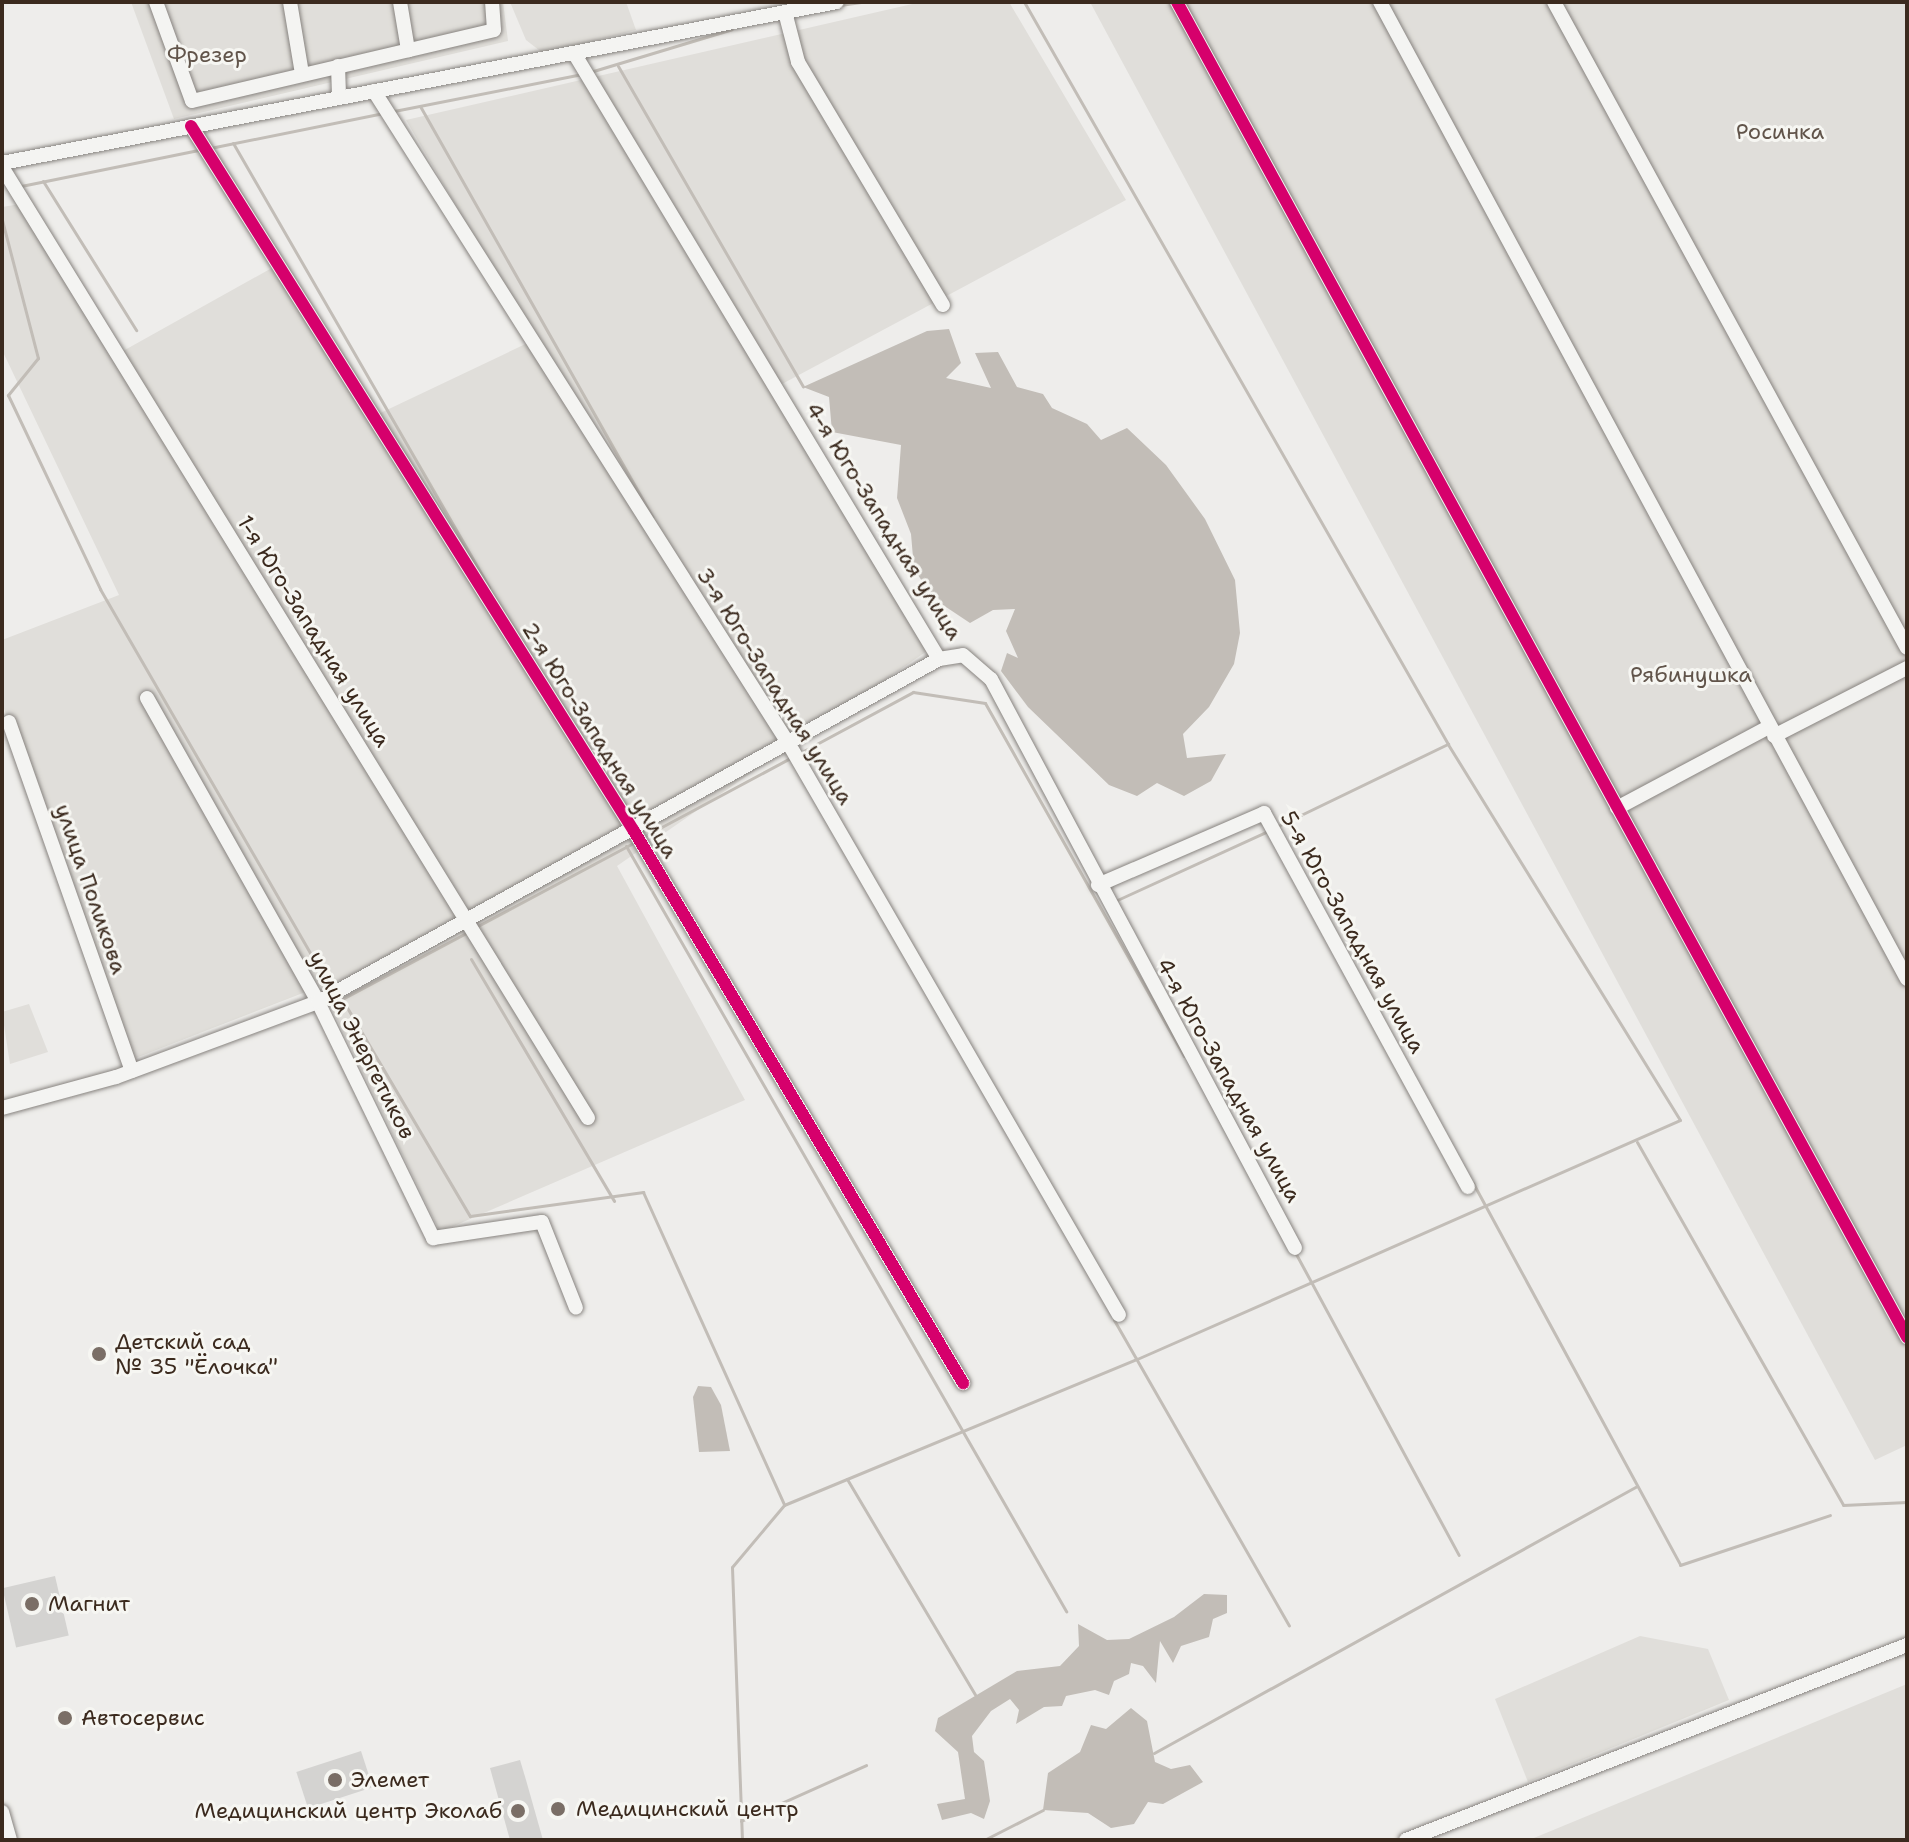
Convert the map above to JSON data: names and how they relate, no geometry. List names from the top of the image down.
{
  "streets": {
    "street": [
      "4-я Юго-Западная улица",
      "1-я Юго-Западная улица",
      "3-я Юго-Западная улица",
      "2-я Юго-Западная улица",
      "улица Поликова",
      "5-я Юго-Западная улица",
      "улица Энергетиков"
    ]
  },
  "crossings": [
    ["4-я Юго-Западная улица", "5-я Юго-Западная улица"]
  ],
  "parks": ["Фрезер", "Росинка", "Рябинушка"],
  "places": [
    "Детский сад № 35 \"Ёлочка\"",
    "Магнит",
    "Автосервис",
    "Элемет",
    "Медицинский центр",
    "Медицинский центр Эколаб"
  ]
}
